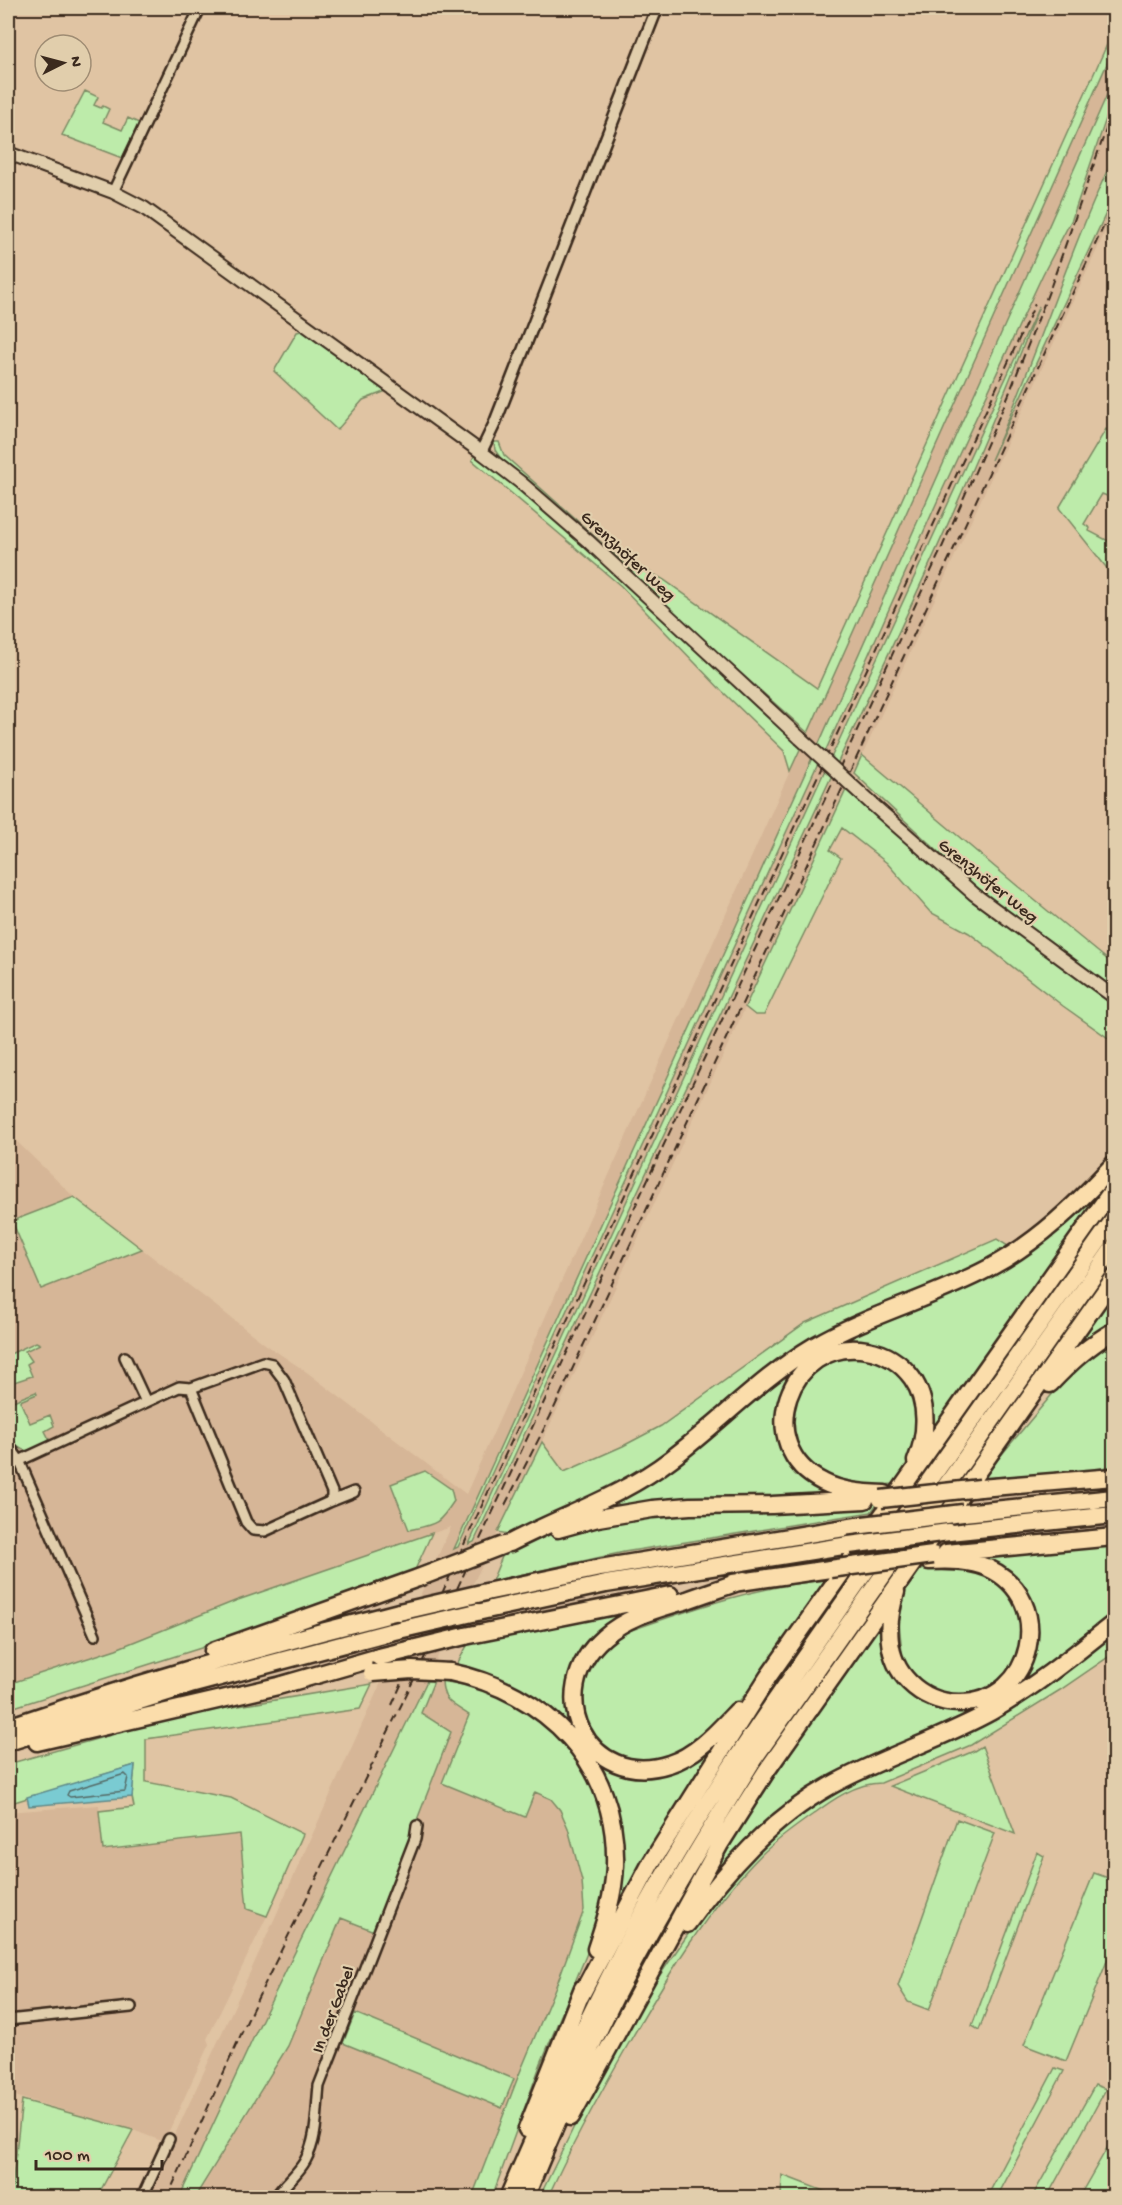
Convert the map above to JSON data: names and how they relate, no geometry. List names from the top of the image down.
{
  "streets": {
    "main road": ["Grenzhöfer Weg"],
    "street": ["In der Gabel"]
  },
  "scale_bar": "100 m",
  "north": "right"
}
